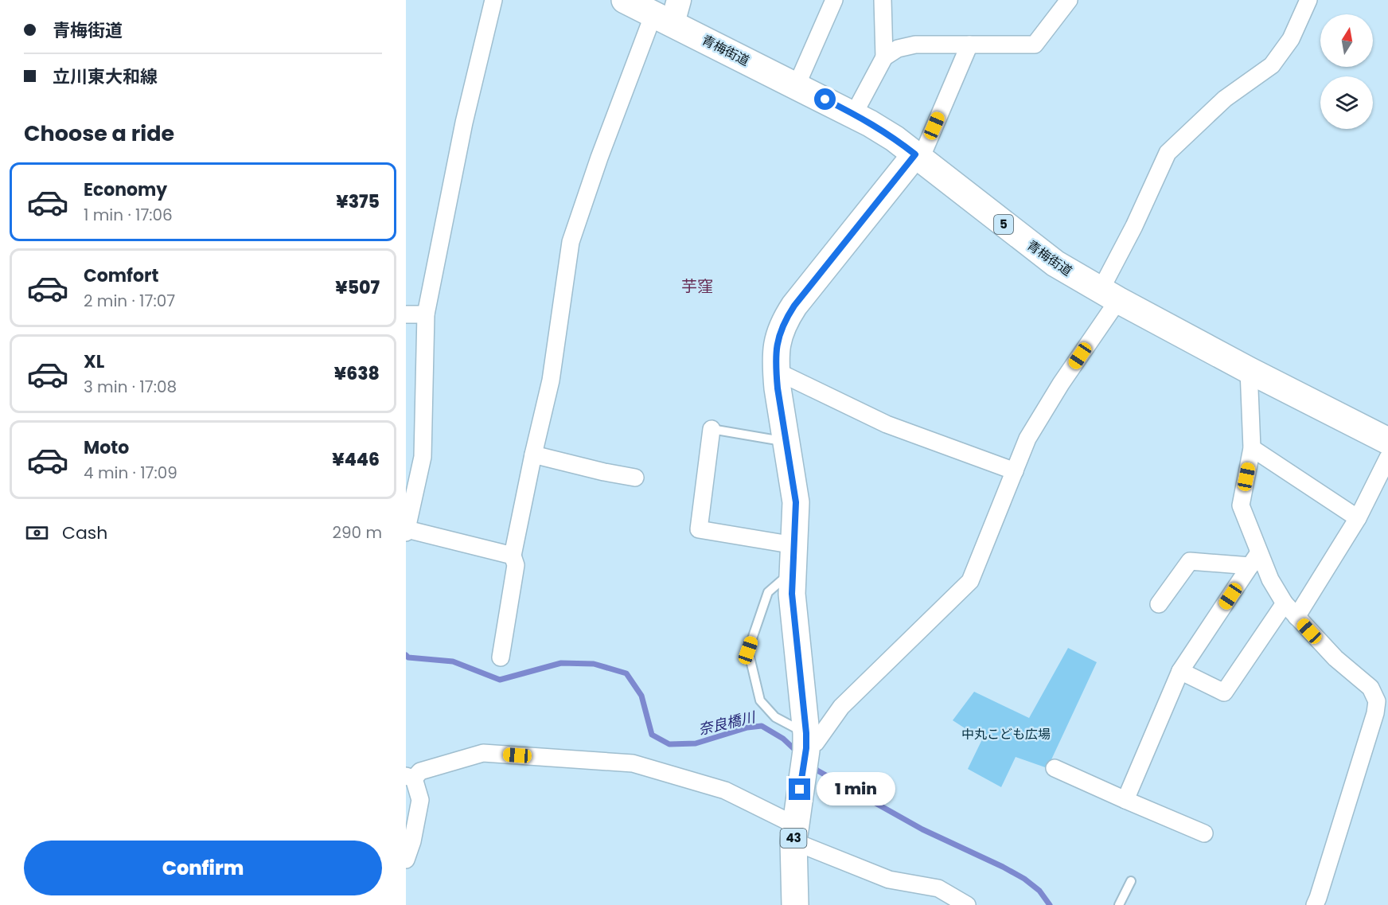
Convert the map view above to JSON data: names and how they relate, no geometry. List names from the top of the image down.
{
  "streets": {
    "main road": ["青梅街道", "5", "43"]
  },
  "crossings": [
    ["青梅街道", "43"]
  ],
  "districts": ["芋窪"],
  "water": ["奈良橋川"],
  "parks": ["中丸こども広場"],
  "north": "top",
  "page": {
    "banner": ["青梅街道", "立川東大和線"],
    "heading": "Choose a ride",
    "list": [
      {
        "name": "Economy",
        "note": "1 min · 17:06",
        "value": "¥375"
      },
      {
        "name": "Comfort",
        "note": "2 min · 17:07",
        "value": "¥507"
      },
      {
        "name": "XL",
        "note": "3 min · 17:08",
        "value": "¥638"
      },
      {
        "name": "Moto",
        "note": "4 min · 17:09",
        "value": "¥446"
      }
    ],
    "pay": ["Cash", "290 m"],
    "bubble": "1 min",
    "buttons": "Confirm"
  }
}
